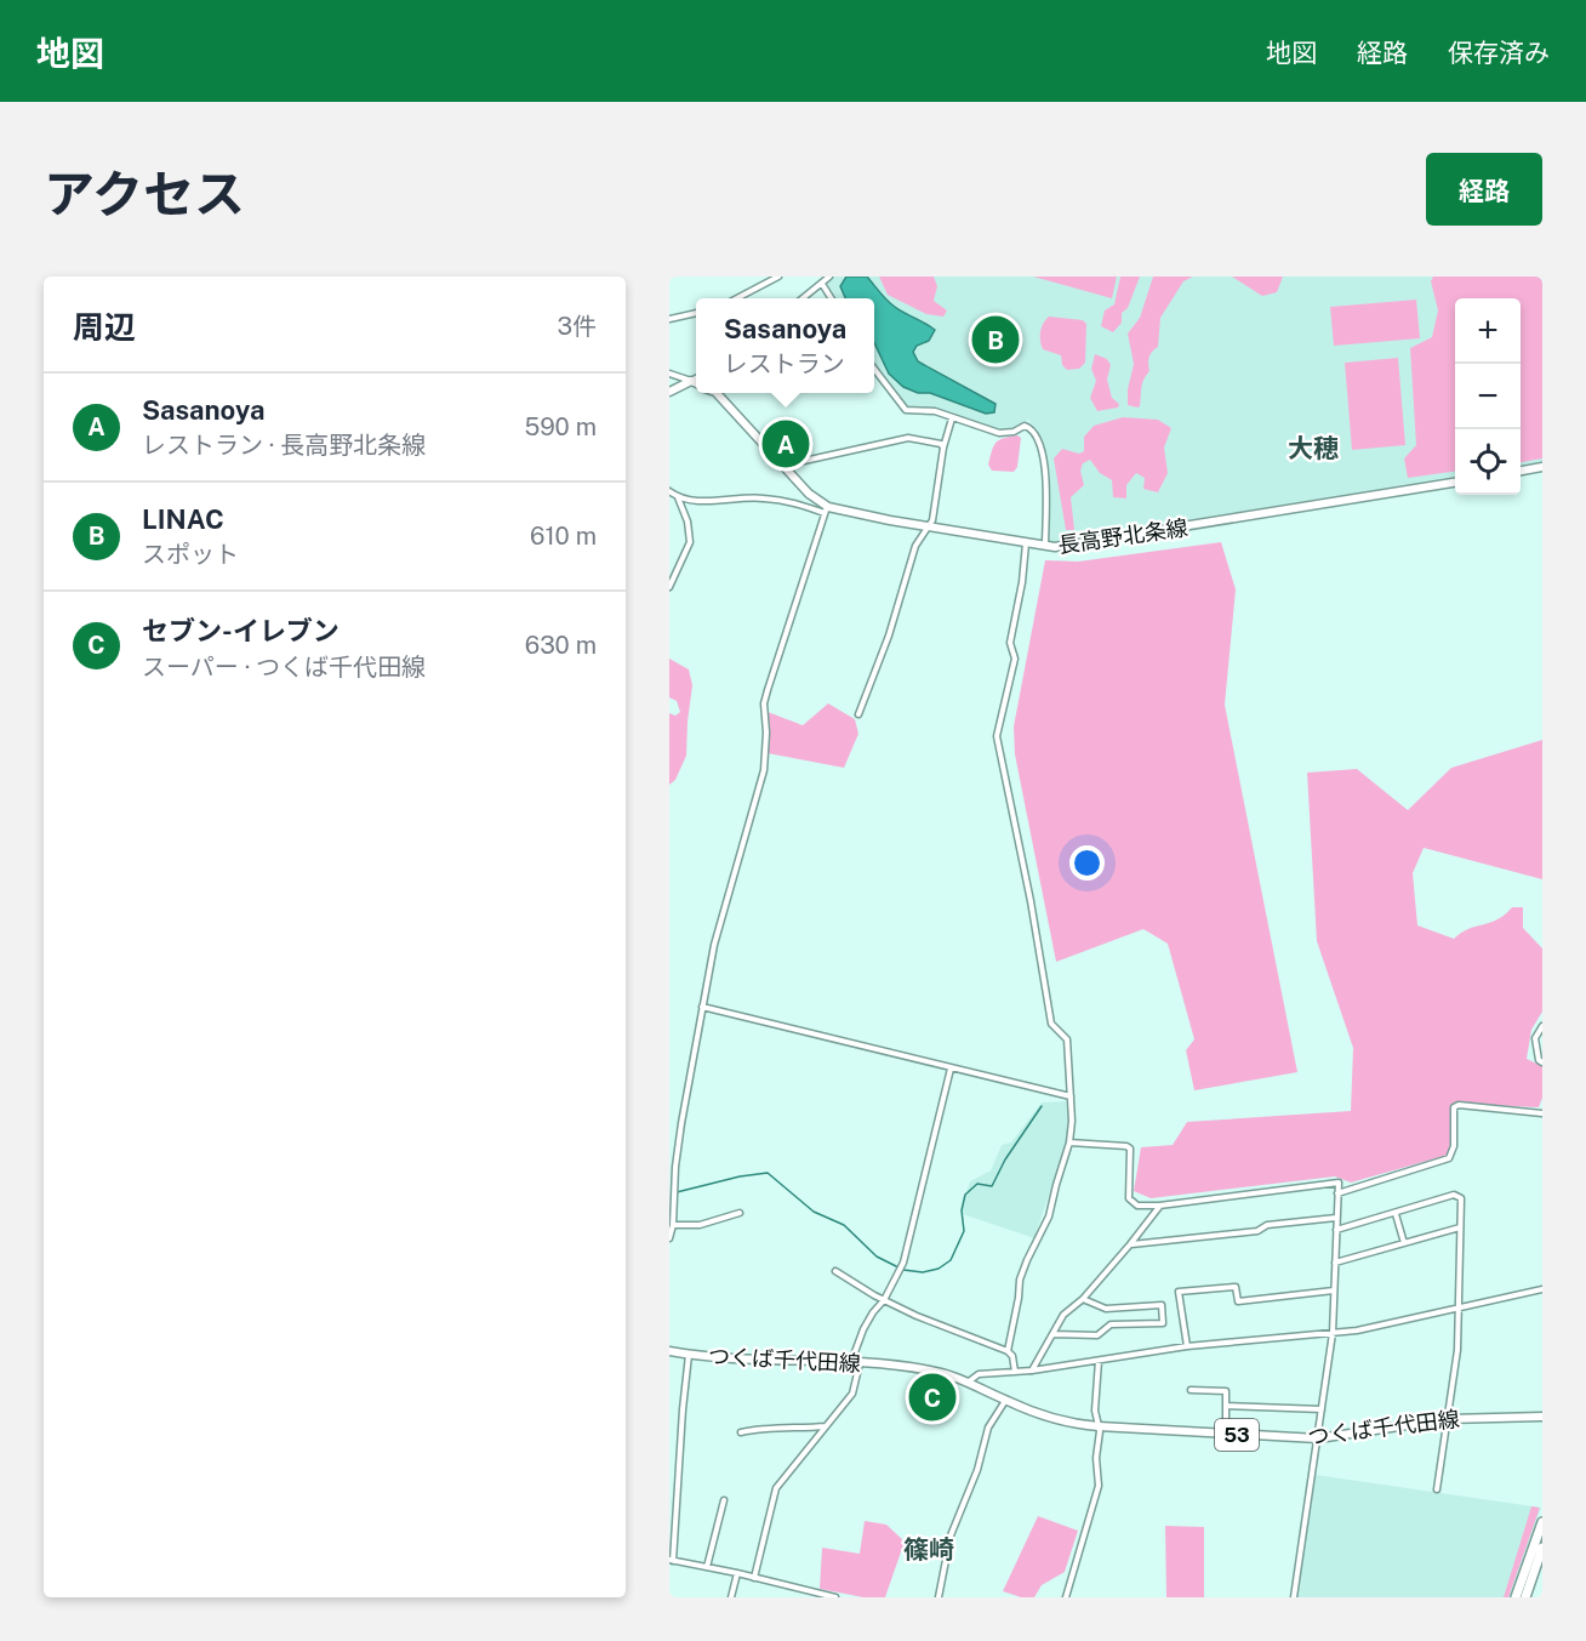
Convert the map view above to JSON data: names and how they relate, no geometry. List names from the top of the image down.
{
  "streets": {
    "main road": ["長高野北条線", "つくば千代田線", "53"]
  },
  "districts": ["大穂", "篠崎"],
  "page": {
    "header": "地図",
    "nav": ["地図", "経路", "保存済み"],
    "title": "アクセス",
    "buttons": "経路",
    "heading": ["周辺", "3件"],
    "map_buttons": ["+", "−"],
    "popup": ["Sasanoya", "レストラン"],
    "pins": ["B", "A", "C"],
    "list": [
      {
        "mark": "A",
        "name": "Sasanoya",
        "note": "レストラン · 長高野北条線",
        "value": "590 m"
      },
      {
        "mark": "B",
        "name": "LINAC",
        "note": "スポット",
        "value": "610 m"
      },
      {
        "mark": "C",
        "name": "セブン-イレブン",
        "note": "スーパー · つくば千代田線",
        "value": "630 m"
      }
    ]
  }
}
